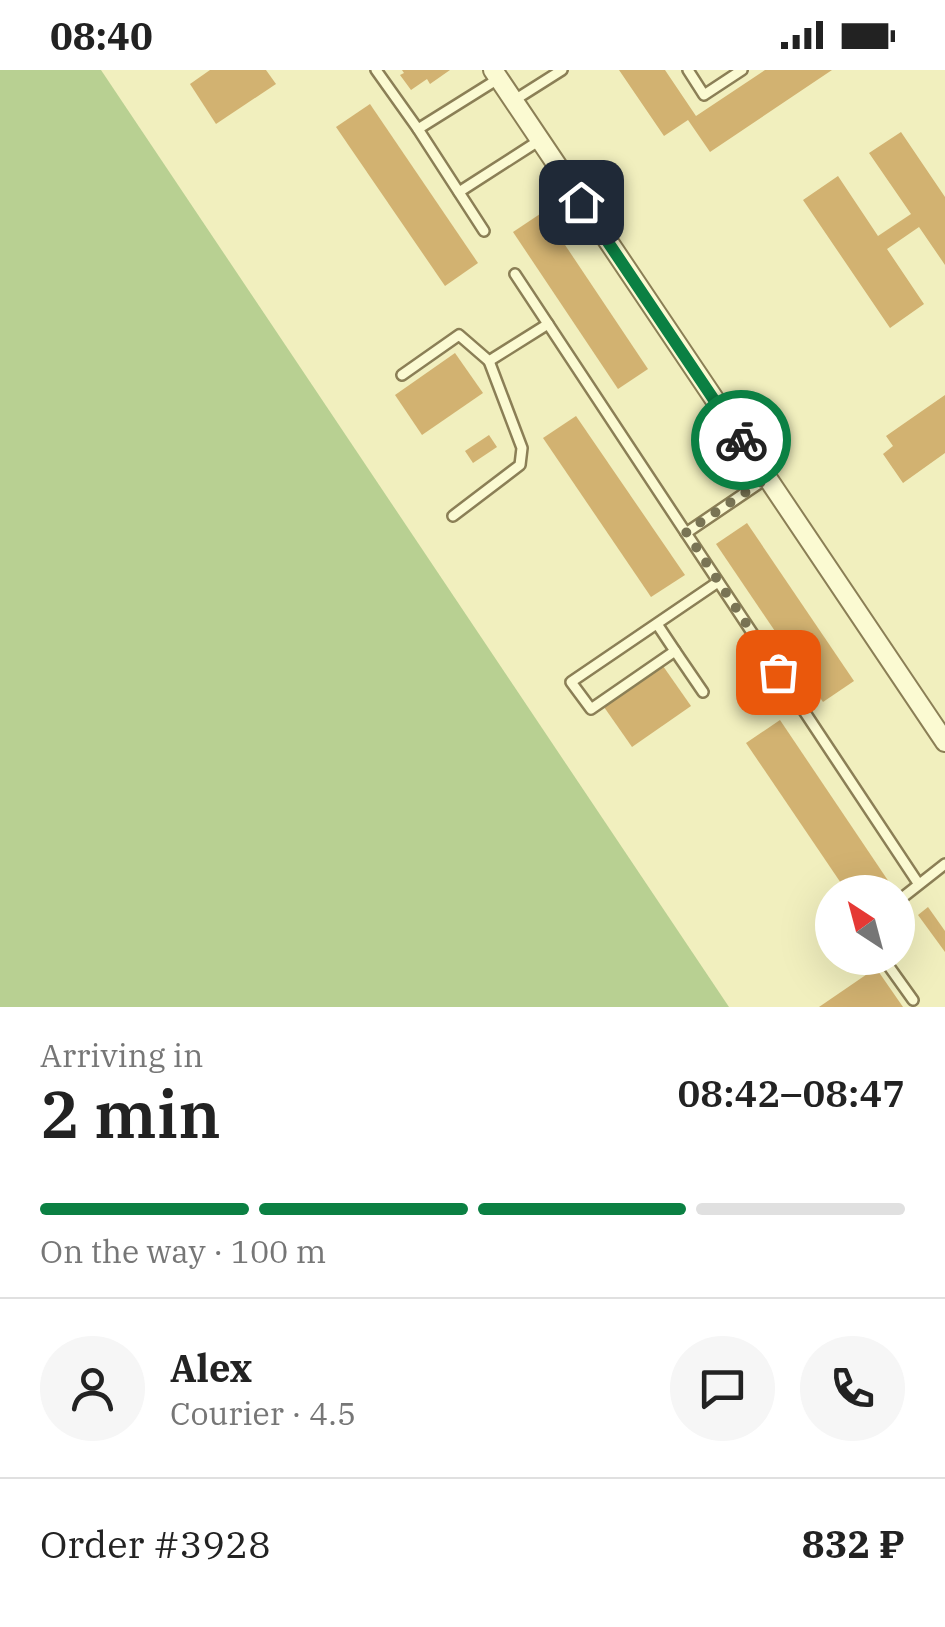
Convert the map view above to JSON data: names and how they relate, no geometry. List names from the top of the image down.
{
  "north": "top left",
  "page": {
    "status": "08:40",
    "heading": ["2 min", "Arriving in", "08:42–08:47"],
    "panel": [
      "Alex",
      "Courier · 4.5",
      "Order #3928",
      "832 ₽"
    ],
    "bar": "On the way · 100 m"
  }
}
